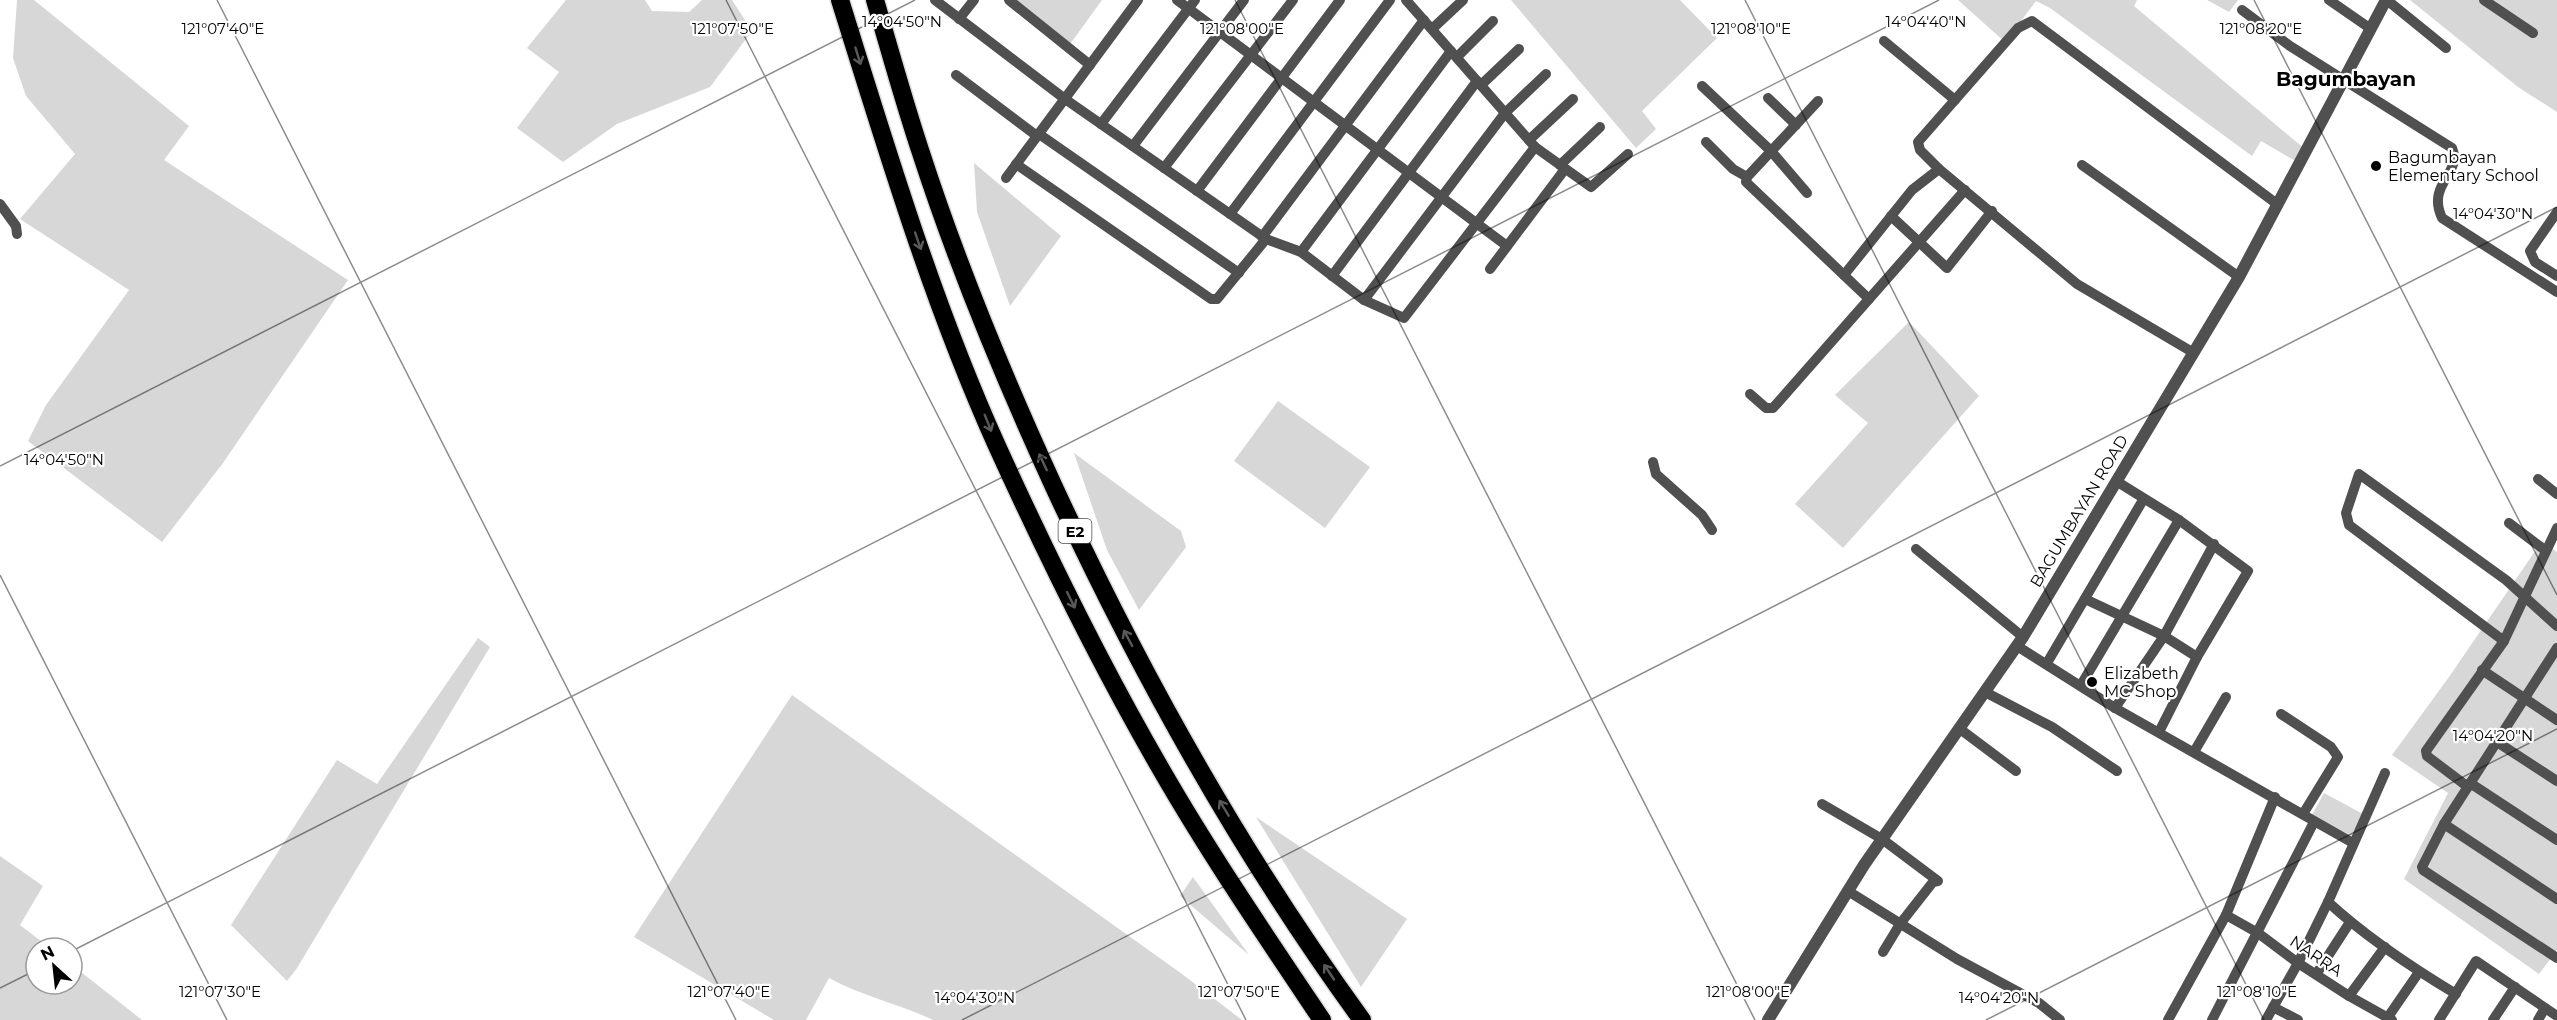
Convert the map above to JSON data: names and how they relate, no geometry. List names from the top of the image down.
{
  "streets": {
    "highway": ["E2"],
    "street": ["BAGUMBAYAN ROAD", "NARRA"]
  },
  "districts": ["Bagumbayan"],
  "places": ["Bagumbayan Elementary School", "Elizabeth MC Shop"],
  "north": "top left",
  "coordinates": [
    "14°04'50\"N",
    "14°04'40\"N",
    "121°08'10\"E",
    "121°07'40\"E",
    "121°07'50\"E",
    "121°08'00\"E",
    "121°08'20\"E",
    "14°04'30\"N",
    "14°04'20\"N",
    "121°07'30\"E"
  ]
}
